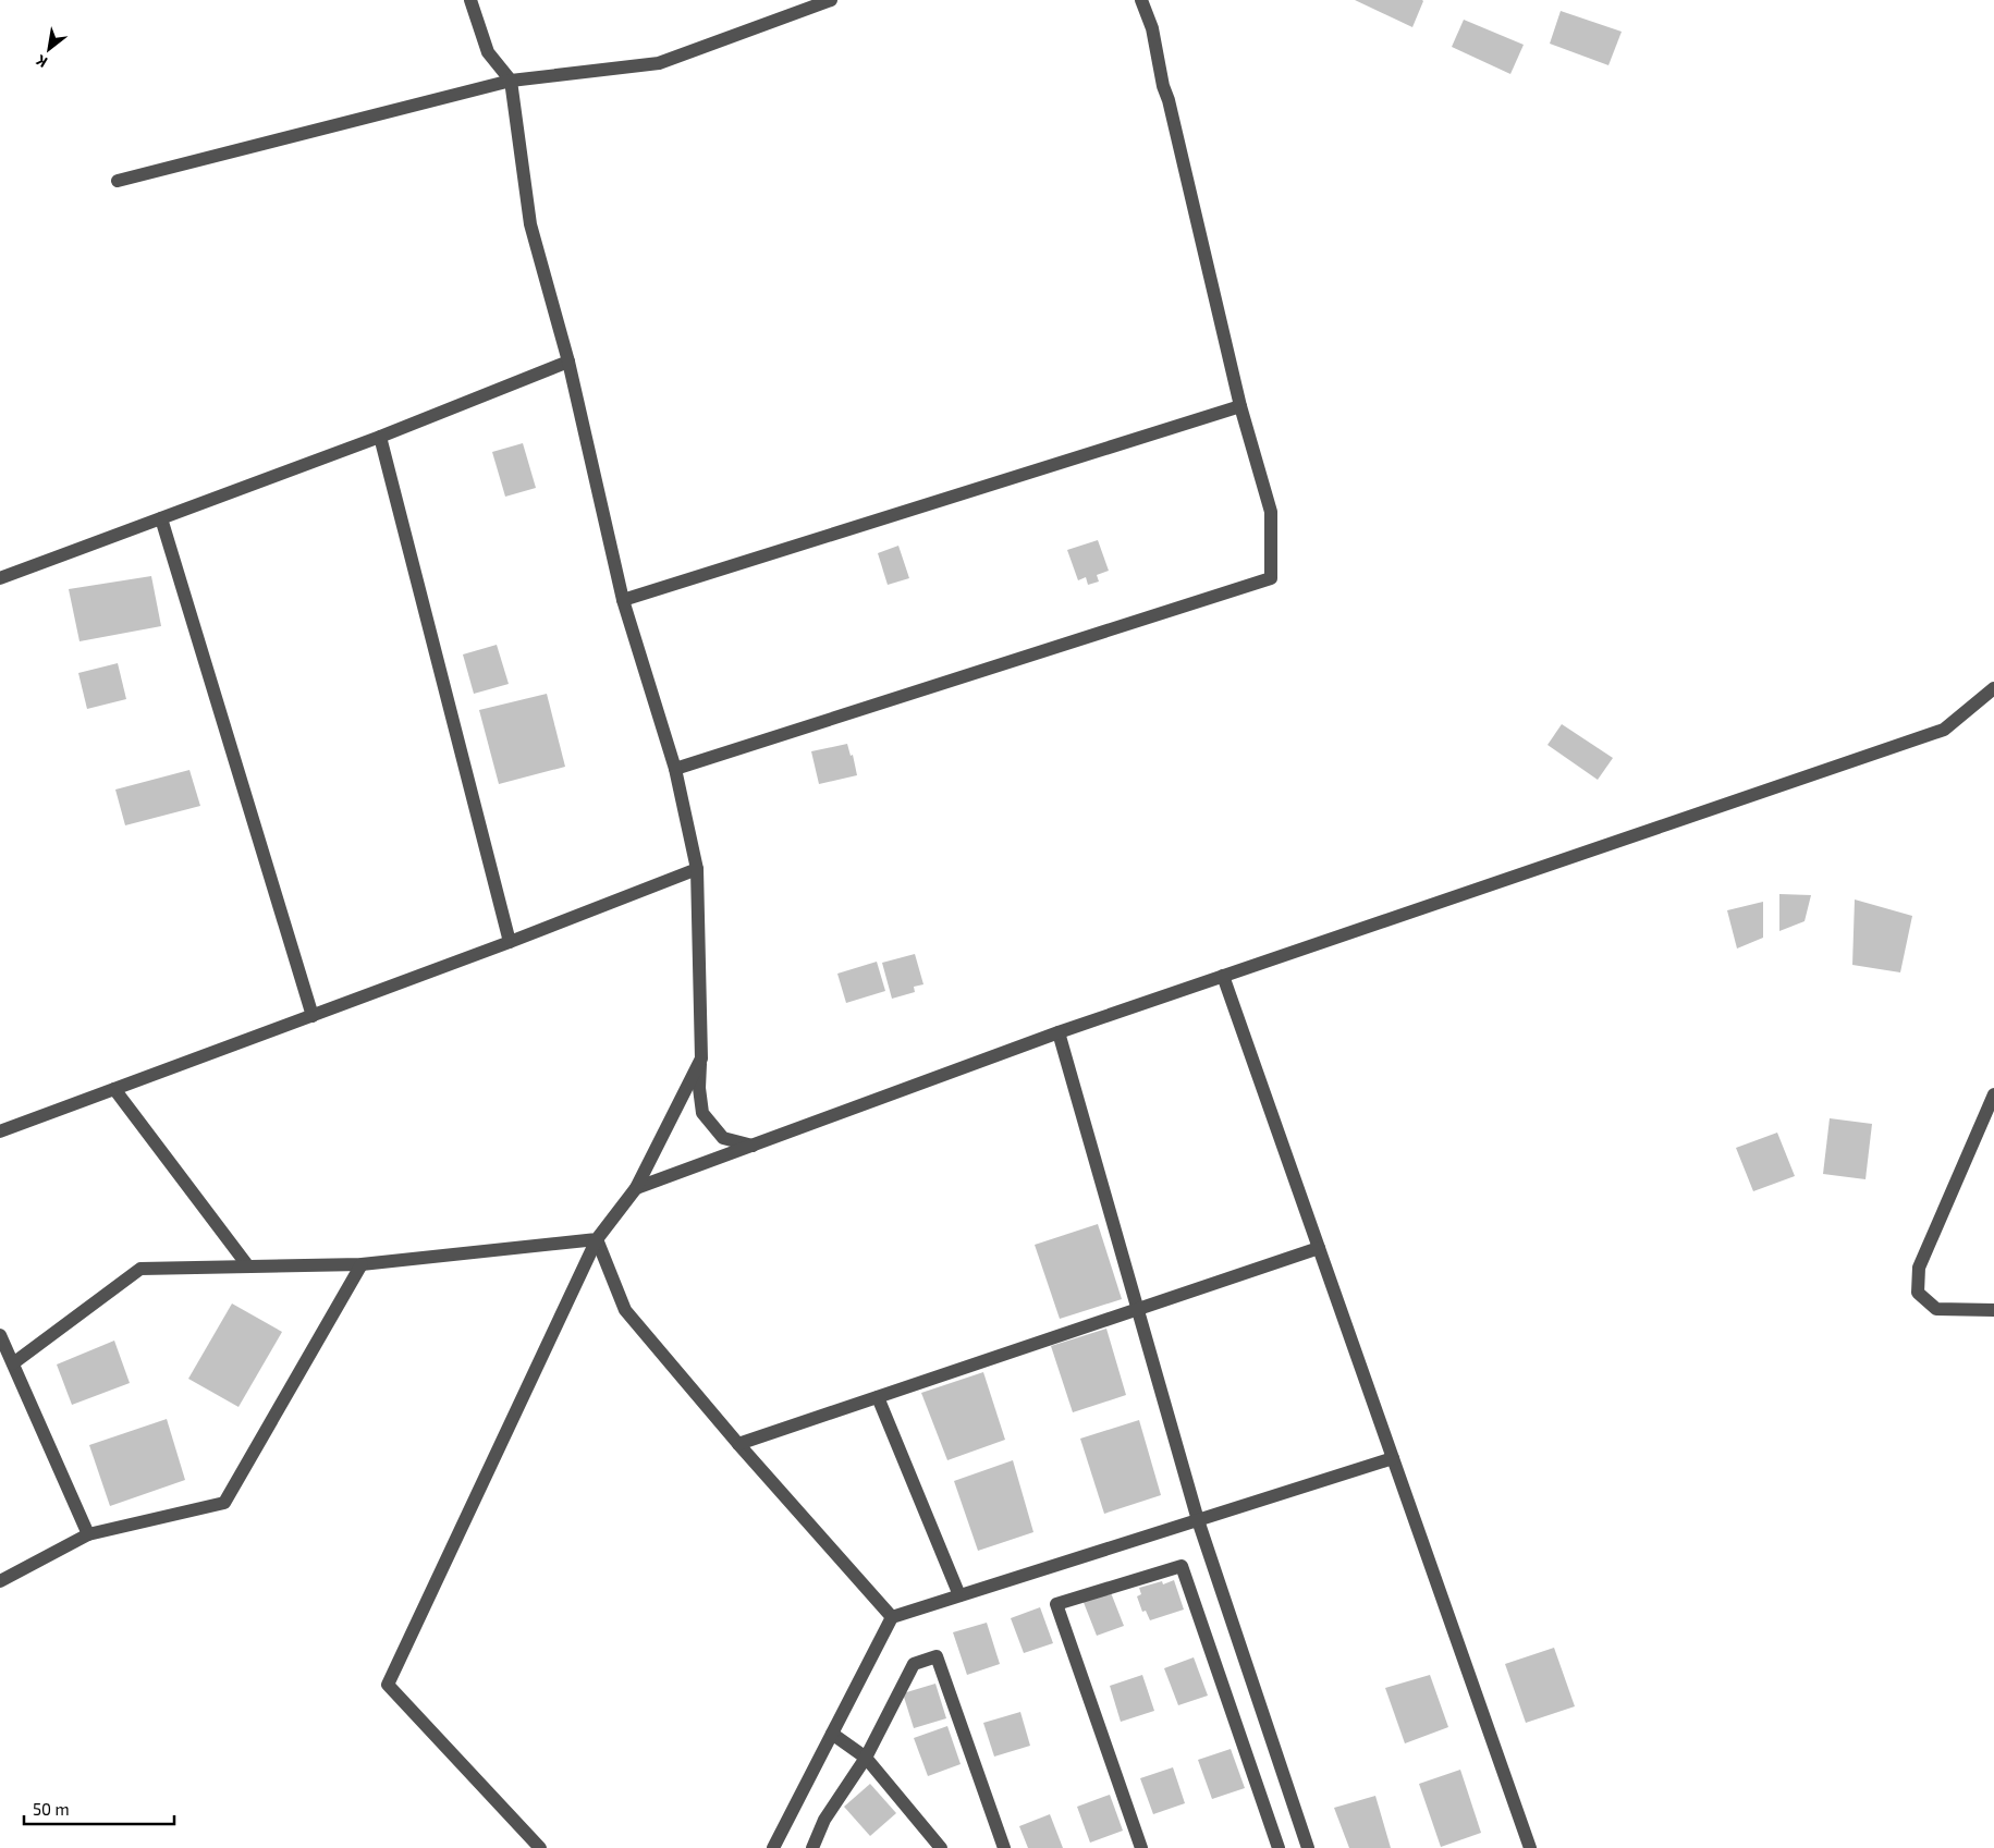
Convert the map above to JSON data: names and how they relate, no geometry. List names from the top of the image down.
{
  "scale_bar": "50 m",
  "north": "bottom left"
}
